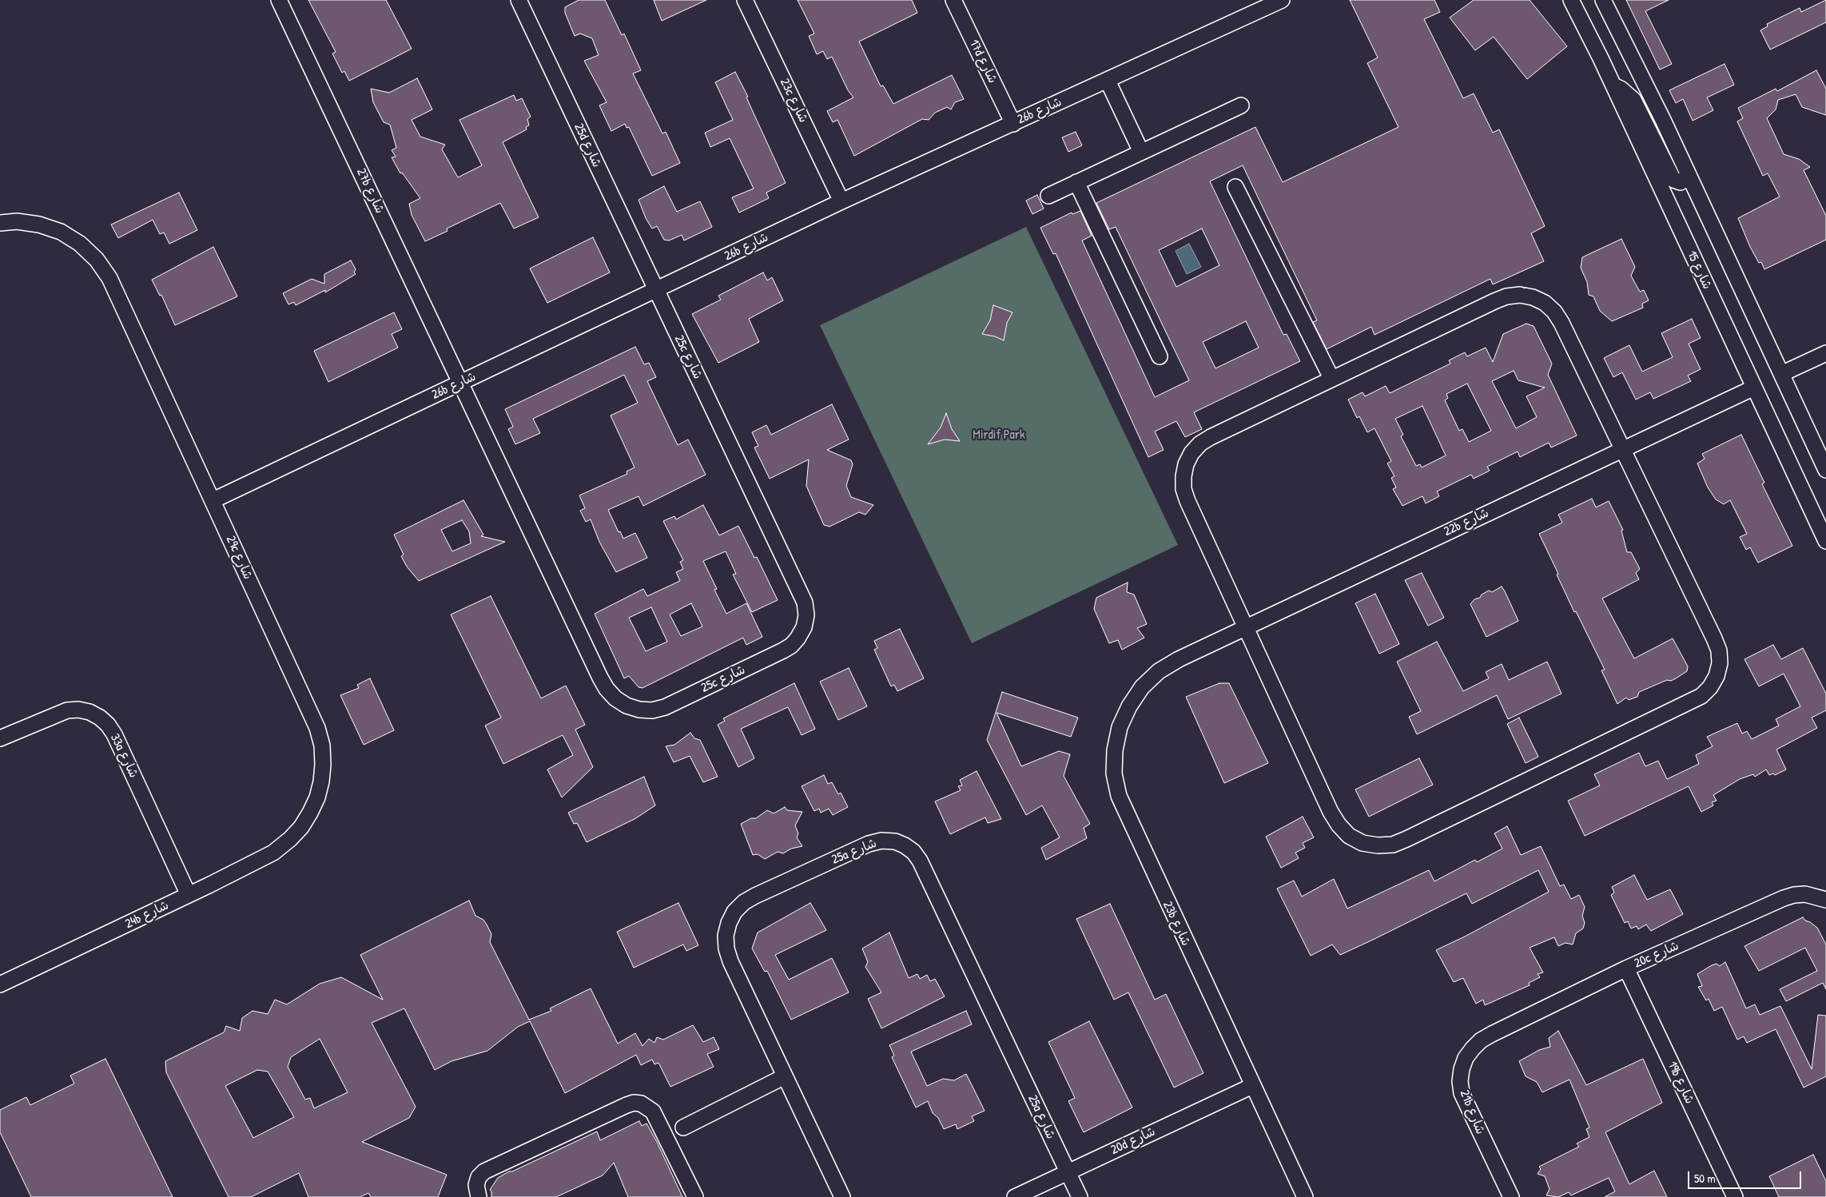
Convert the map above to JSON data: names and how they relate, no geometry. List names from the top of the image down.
{
  "streets": {
    "street": [
      "17d شارع",
      "23c شارع",
      "26b شارع",
      "25d شارع",
      "27b شارع",
      "شارع 15",
      "25c شارع",
      "22b شارع",
      "29c شارع",
      "33a شارع",
      "25a شارع",
      "24b شارع",
      "23b شارع",
      "20c شارع",
      "19b شارع",
      "21b شارع",
      "20d شارع"
    ]
  },
  "crossings": [
    ["17d شارع", "26b شارع"],
    ["23c شارع", "26b شارع"],
    ["26b شارع", "25d شارع"],
    ["26b شارع", "27b شارع"],
    ["26b شارع", "25c شارع"],
    ["26b شارع", "29c شارع"],
    ["25d شارع", "25c شارع"],
    ["27b شارع", "25c شارع"],
    ["شارع 15", "22b شارع"],
    ["22b شارع", "23b شارع"],
    ["29c شارع", "24b شارع"],
    ["33a شارع", "24b شارع"],
    ["25a شارع", "20d شارع"],
    ["23b شارع", "20d شارع"],
    ["20c شارع", "19b شارع"],
    ["20c شارع", "21b شارع"]
  ],
  "parks": ["Mirdif Park"],
  "scale_bar": "50 m"
}
